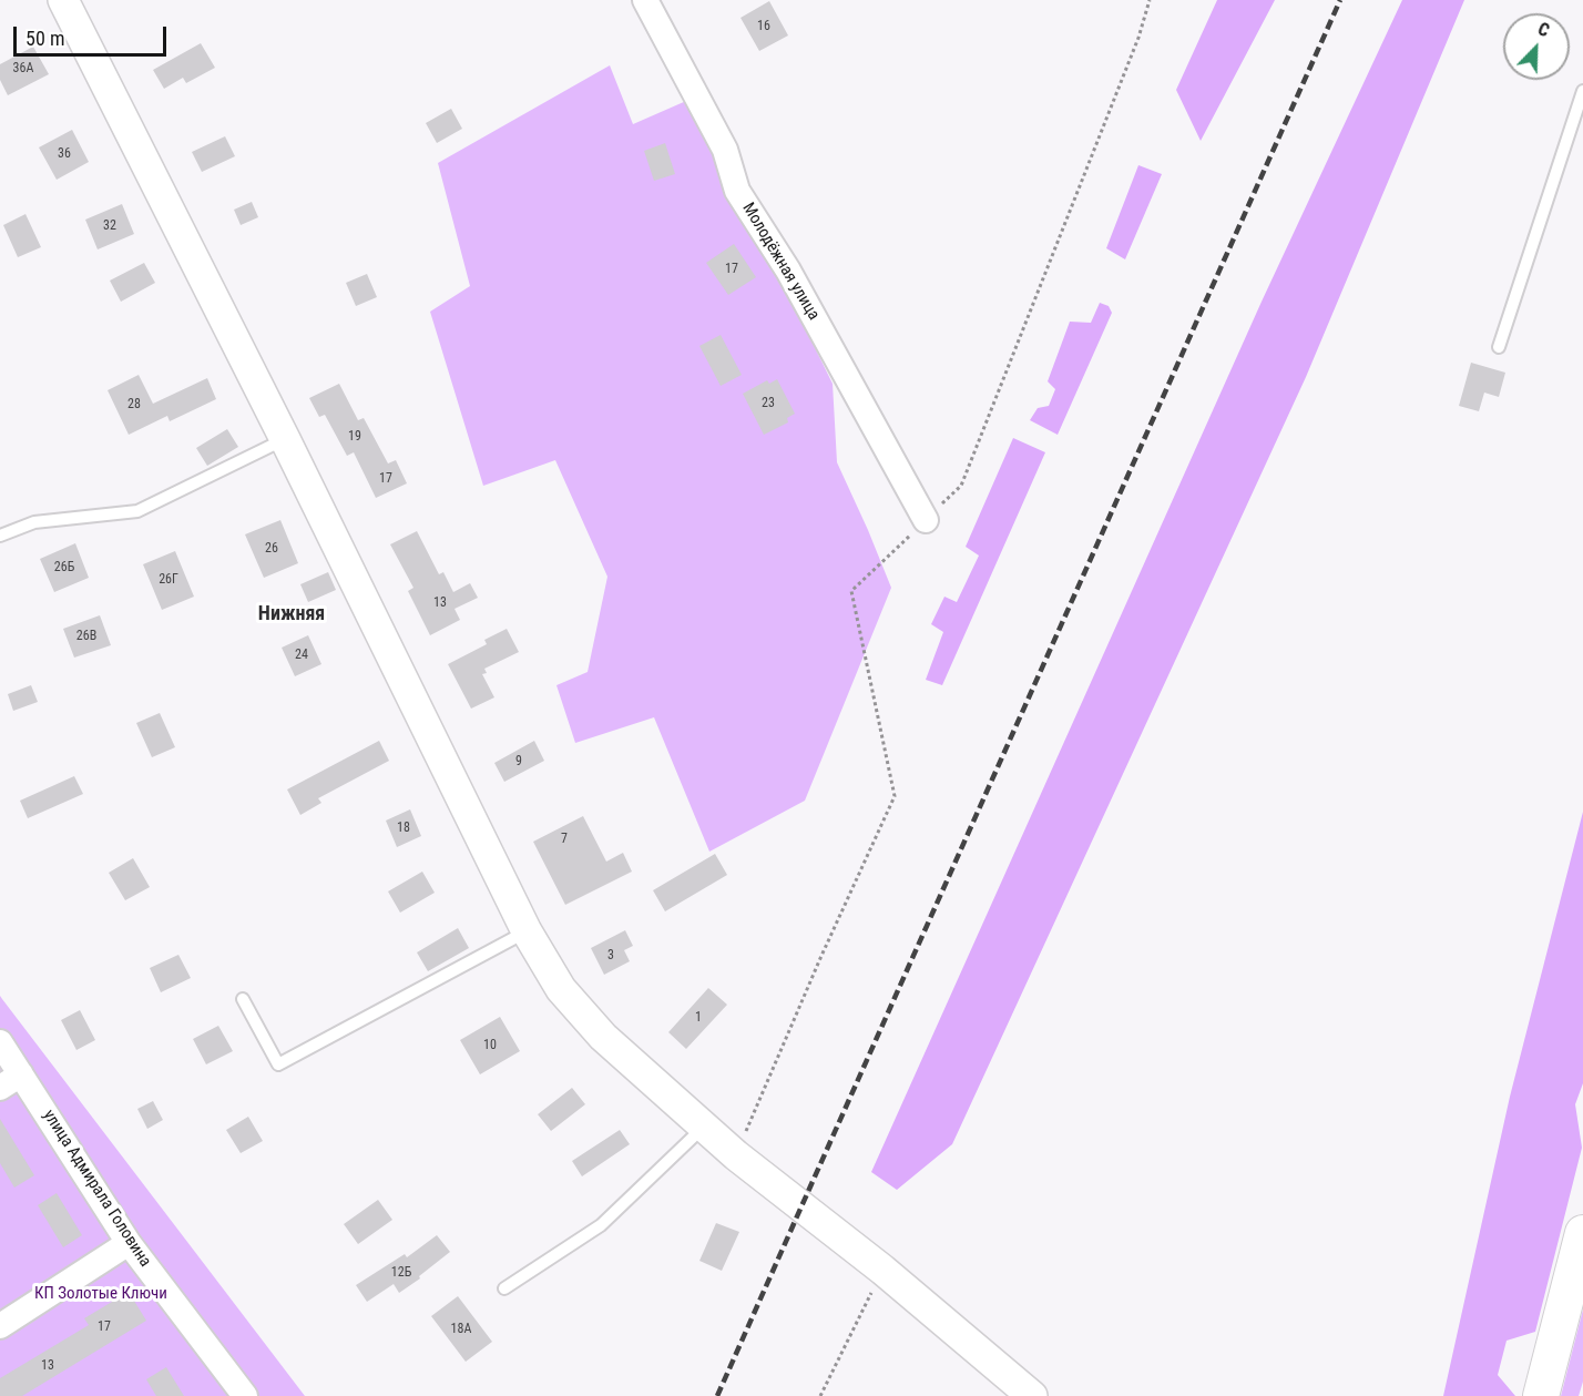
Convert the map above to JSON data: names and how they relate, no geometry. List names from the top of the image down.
{
  "streets": {
    "street": ["Молодёжная улица", "улица Адмирала Головина"]
  },
  "districts": ["Нижняя"],
  "parks": ["КП Золотые Ключи"],
  "house_numbers": [
    "16",
    "36А",
    "36",
    "32",
    "17",
    "23",
    "28",
    "19",
    "17",
    "26",
    "26Б",
    "26Г",
    "13",
    "26В",
    "24",
    "9",
    "18",
    "7",
    "3",
    "1",
    "10",
    "12Б",
    "17",
    "18А",
    "13"
  ],
  "scale_bar": "50 m",
  "north": "top right"
}
